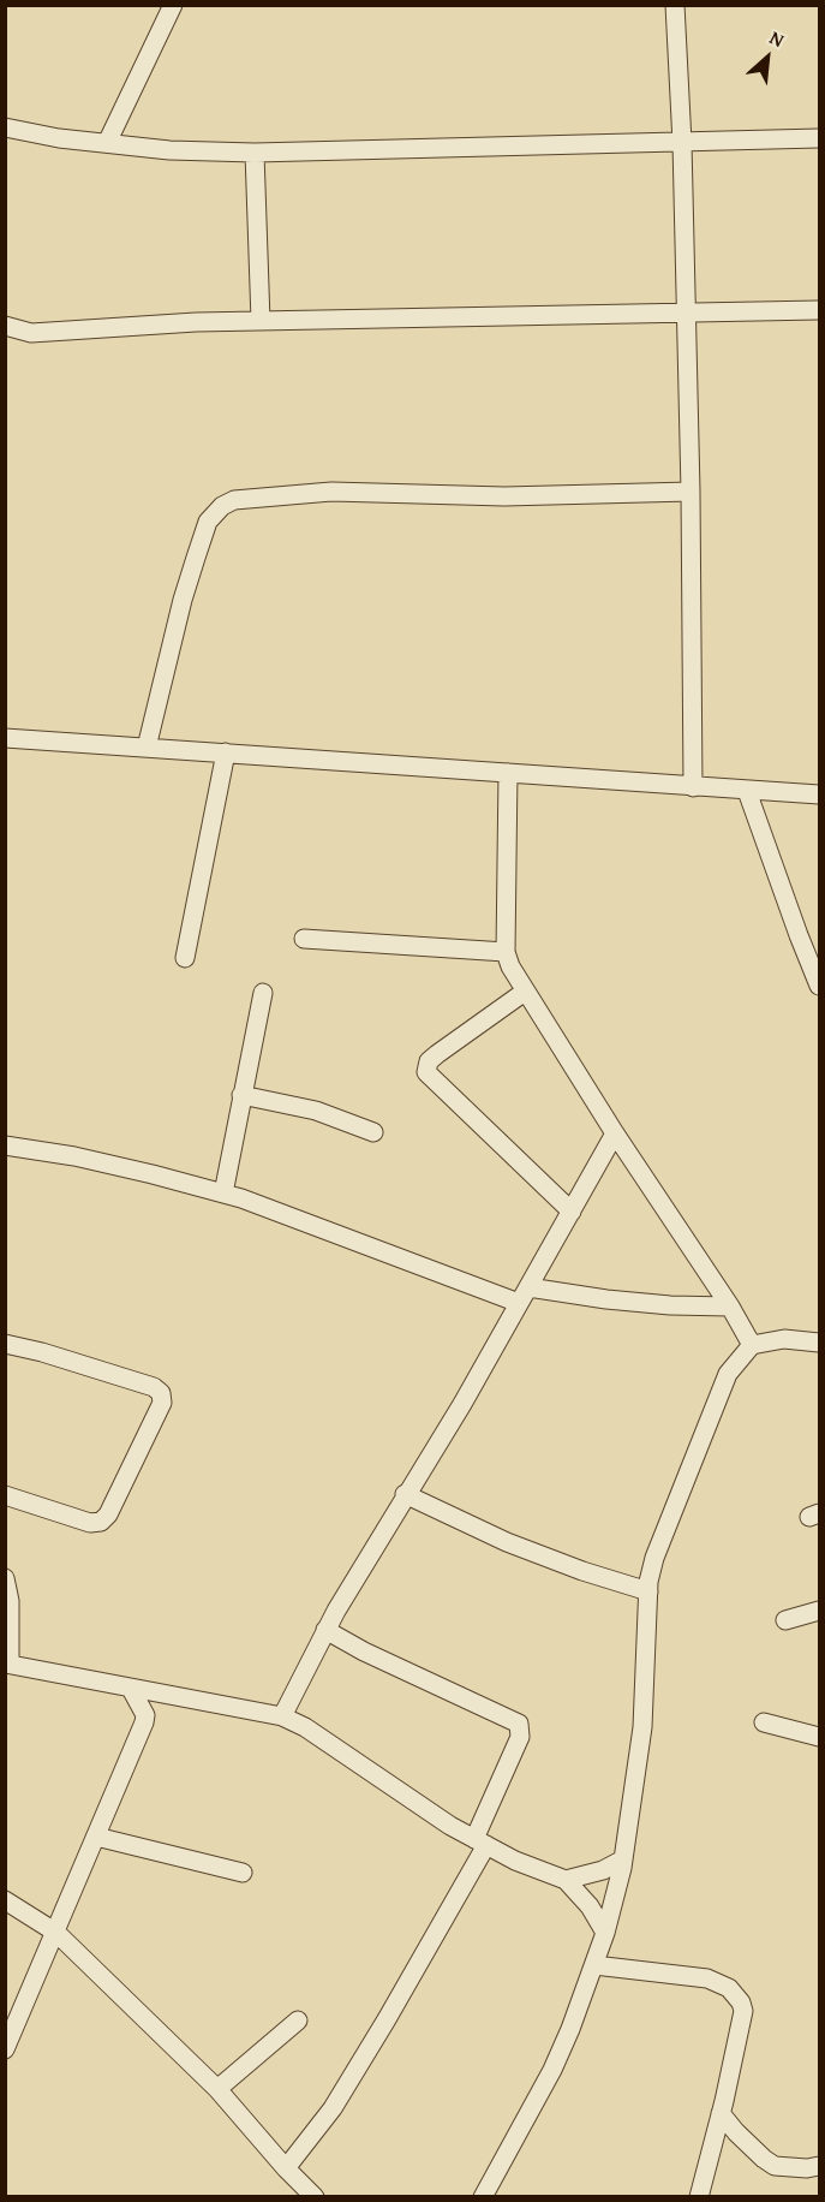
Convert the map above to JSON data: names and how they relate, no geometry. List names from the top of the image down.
{
  "north": "top right"
}
